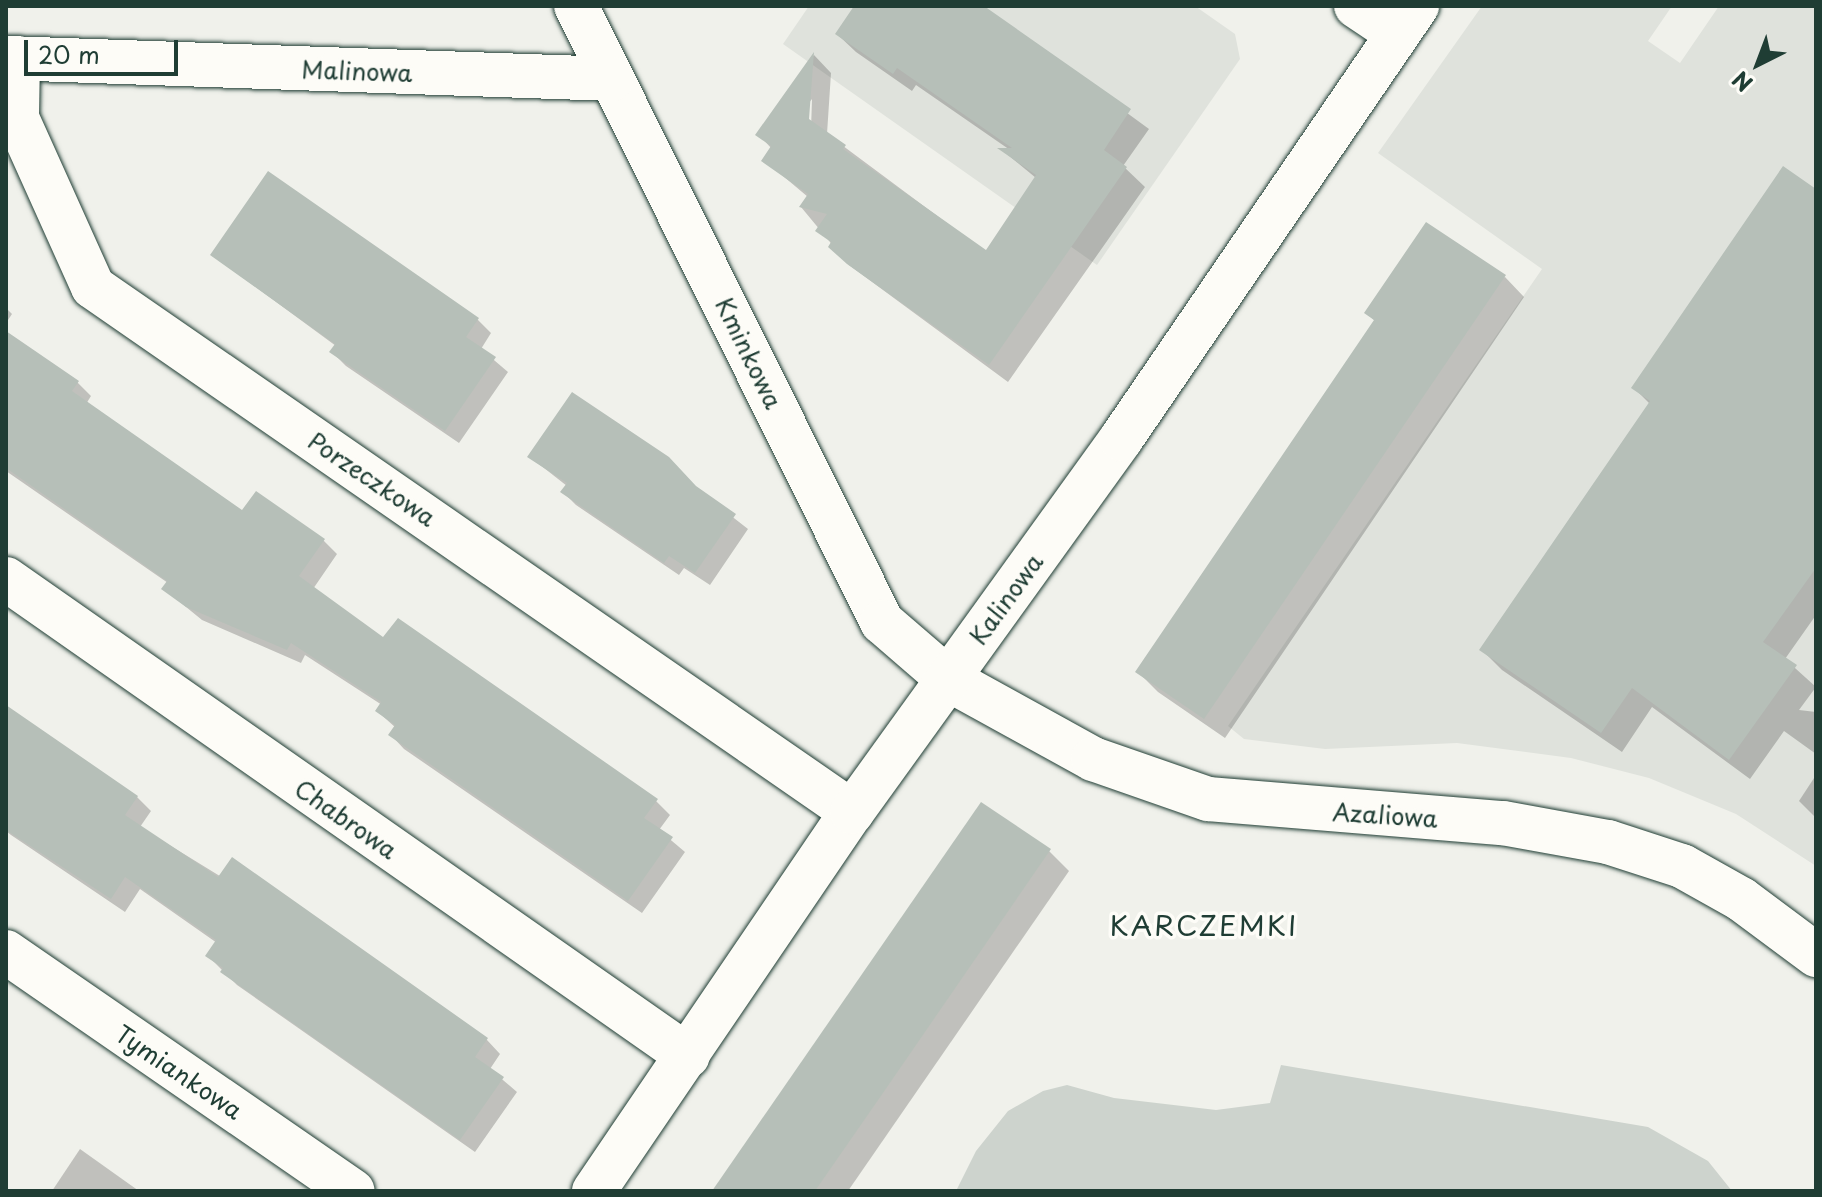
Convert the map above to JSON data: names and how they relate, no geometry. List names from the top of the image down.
{
  "streets": {
    "street": [
      "Malinowa",
      "Kminkowa",
      "Porzeczkowa",
      "Kalinowa",
      "Azaliowa",
      "Chabrowa",
      "Tymiankowa"
    ]
  },
  "crossings": [
    ["Malinowa", "Kminkowa"],
    ["Malinowa", "Porzeczkowa"],
    ["Kminkowa", "Kalinowa"],
    ["Kminkowa", "Azaliowa"],
    ["Porzeczkowa", "Kalinowa"],
    ["Kalinowa", "Azaliowa"],
    ["Kalinowa", "Chabrowa"]
  ],
  "districts": ["KARCZEMKI"],
  "scale_bar": "20 m",
  "north": "bottom left"
}
